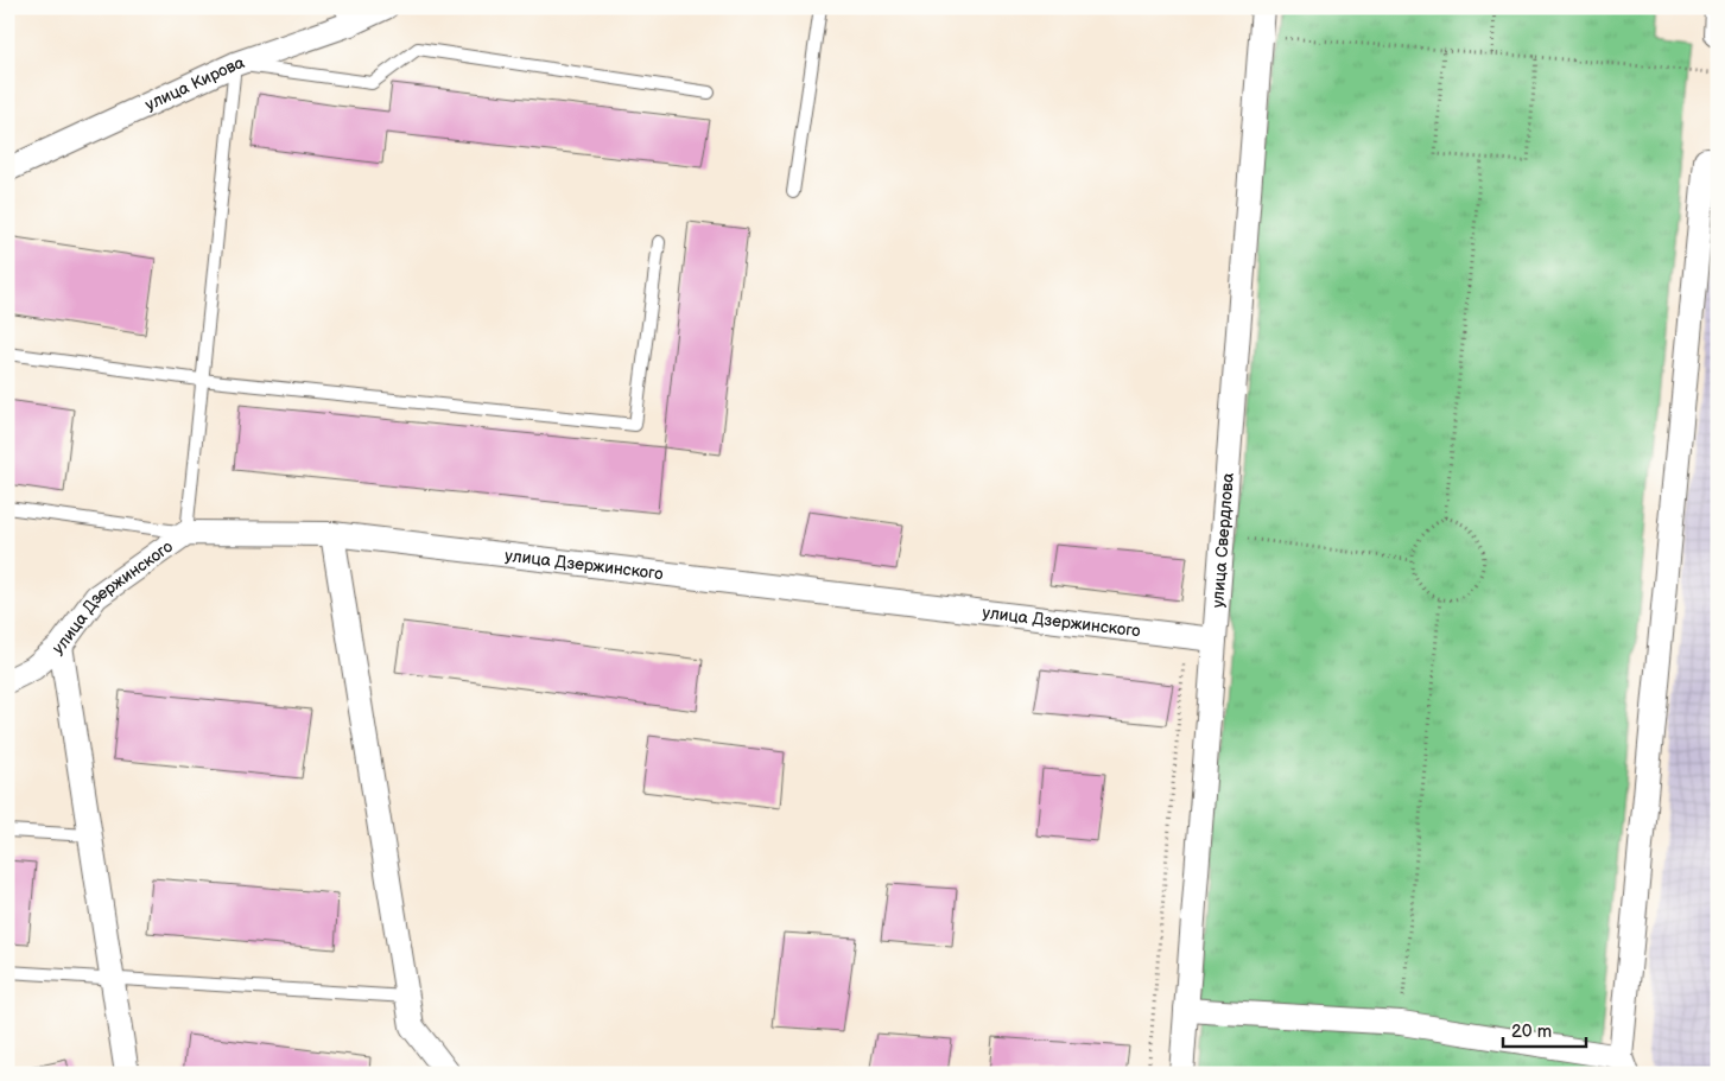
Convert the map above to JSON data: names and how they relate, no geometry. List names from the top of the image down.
{
  "streets": {
    "street": ["улица Кирова", "улица Свердлова", "улица Дзержинского"]
  },
  "crossings": [
    ["улица Свердлова", "улица Дзержинского"]
  ],
  "scale_bar": "20 m"
}
